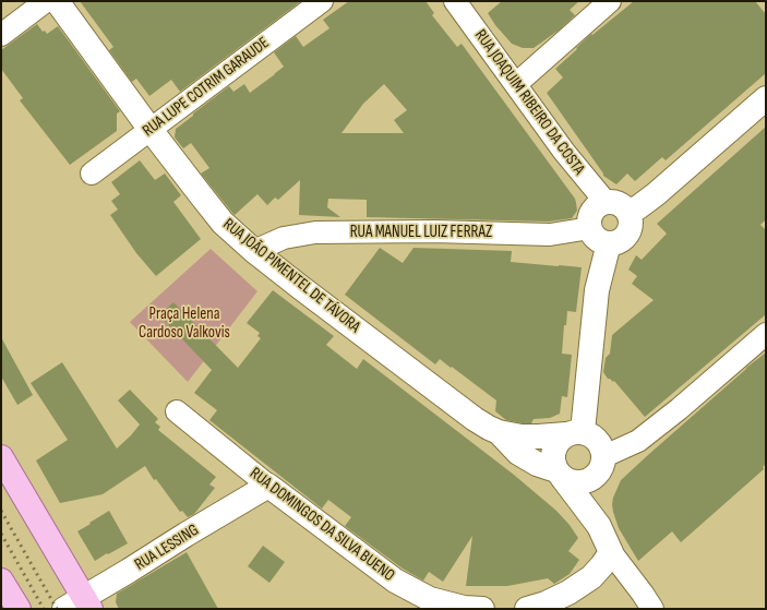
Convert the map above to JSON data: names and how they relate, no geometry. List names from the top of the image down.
{
  "streets": {
    "street": [
      "RUA LUPE COTRIM GARAUDE",
      "RUA JOAQUIM RIBEIRO DA COSTA",
      "RUA MANUEL LUIZ FERRAZ",
      "RUA JOÃO PIMENTEL DE TÁVORA",
      "RUA DOMINGOS DA SILVA BUENO",
      "RUA LESSING"
    ]
  },
  "crossings": [
    ["RUA LUPE COTRIM GARAUDE", "RUA JOÃO PIMENTEL DE TÁVORA"],
    ["RUA JOAQUIM RIBEIRO DA COSTA", "RUA MANUEL LUIZ FERRAZ"],
    ["RUA MANUEL LUIZ FERRAZ", "RUA JOÃO PIMENTEL DE TÁVORA"],
    ["RUA DOMINGOS DA SILVA BUENO", "RUA LESSING"]
  ],
  "parks": ["Praça Helena Cardoso Valkovis"]
}
